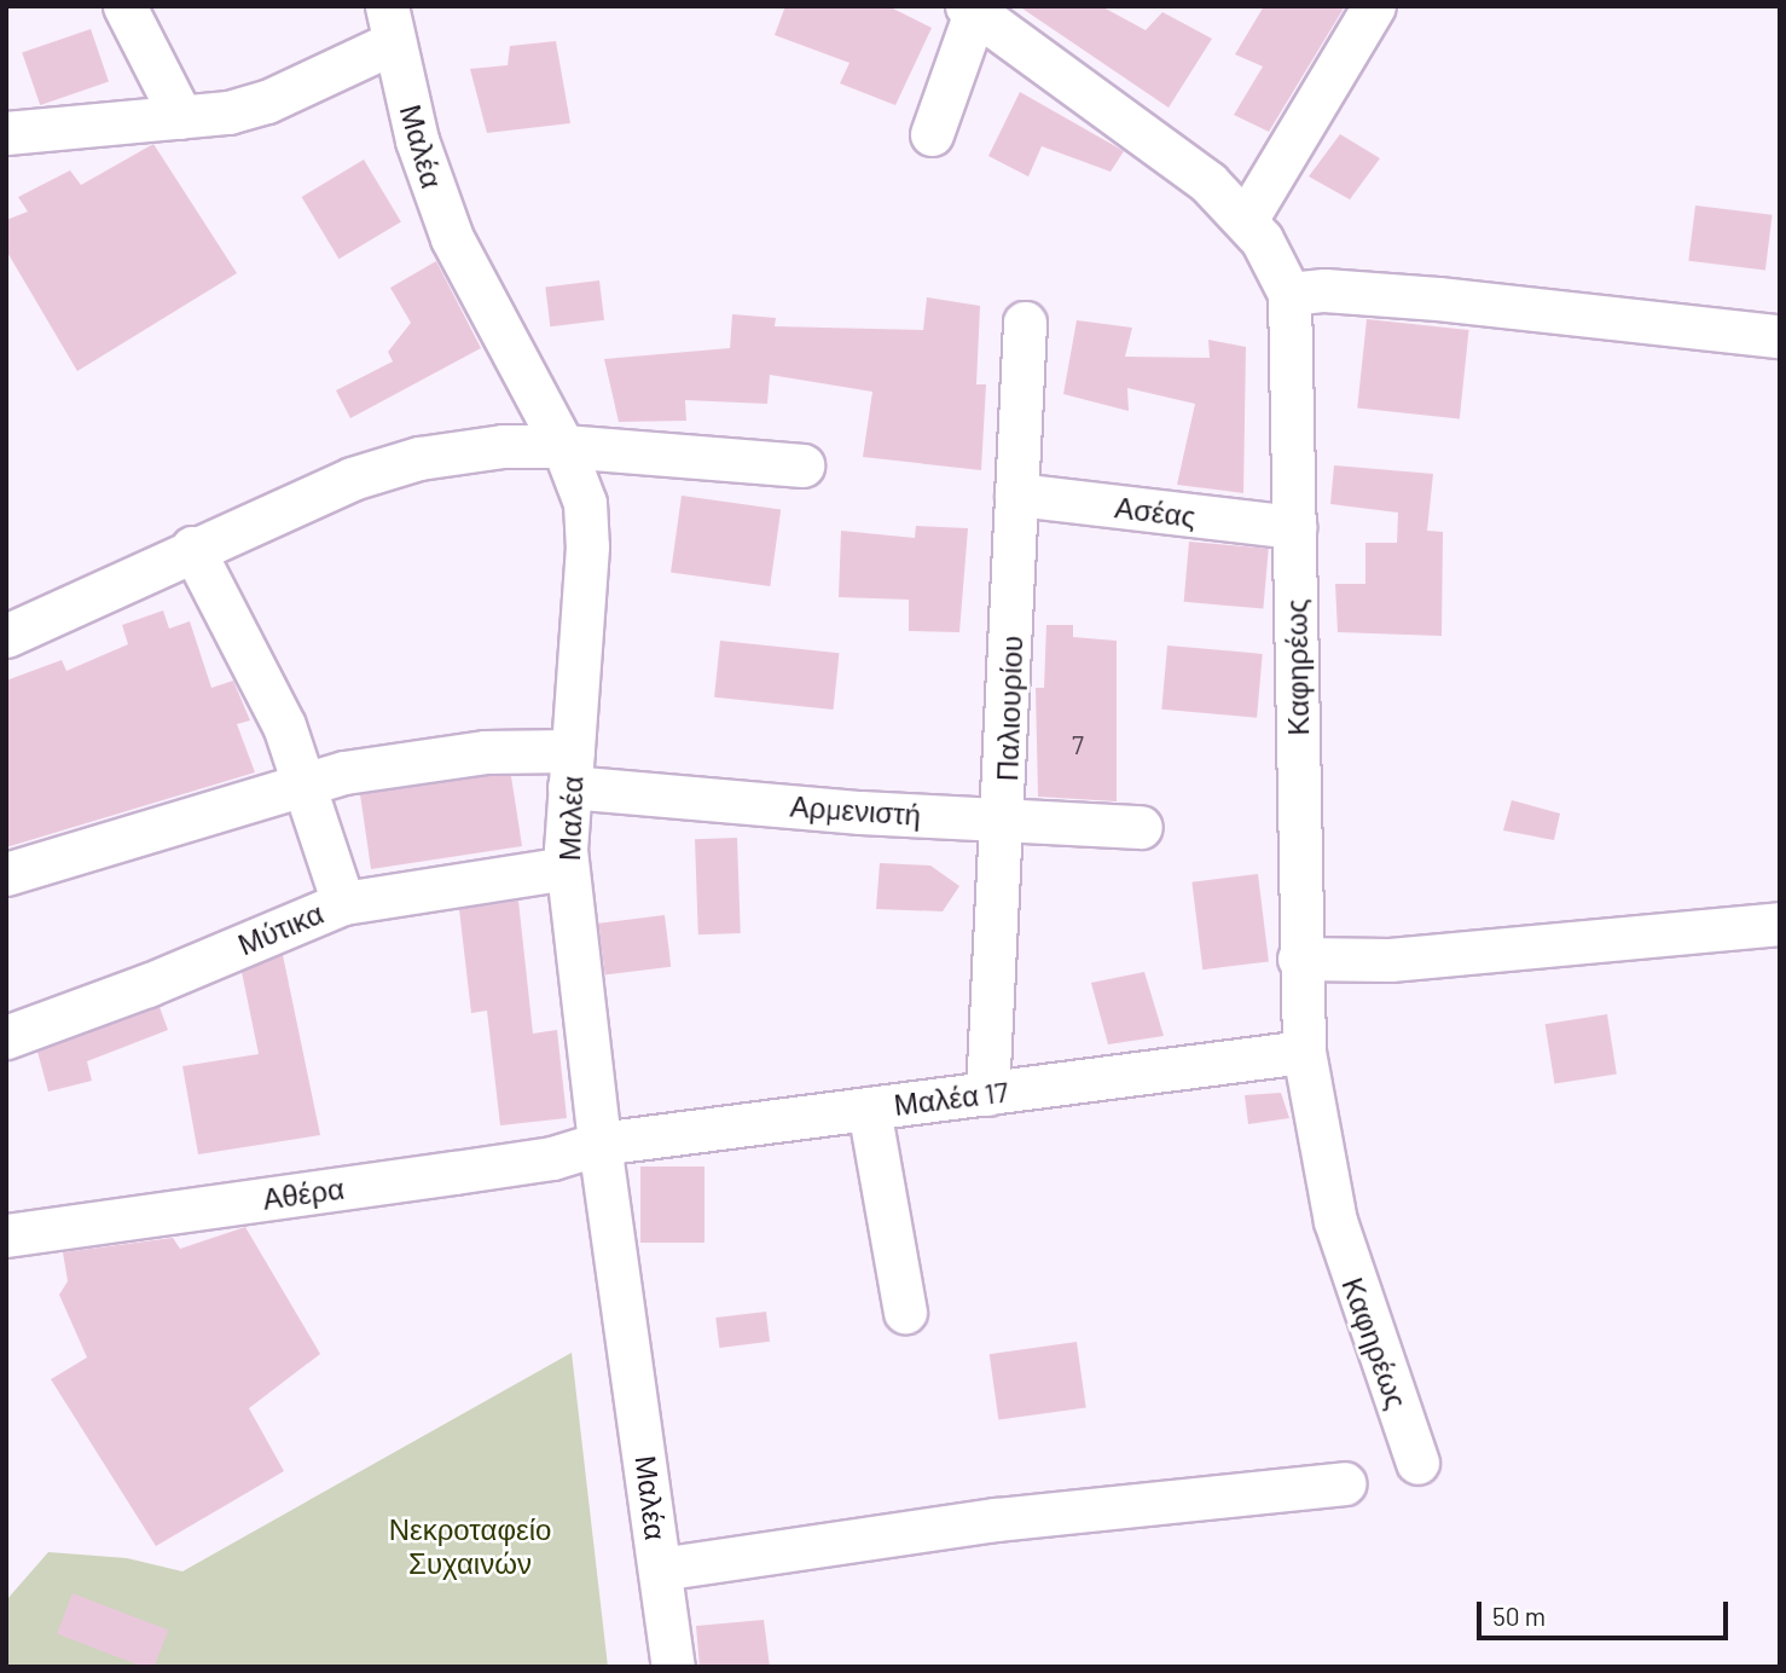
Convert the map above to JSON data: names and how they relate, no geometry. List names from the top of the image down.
{
  "streets": {
    "street": [
      "Μαλέα",
      "Ασέας",
      "Καφηρέως",
      "Παλιουρίου",
      "Αρμενιστή",
      "Μύτικα",
      "Μαλέα 17",
      "Αθέρα"
    ]
  },
  "crossings": [
    ["Μαλέα", "Αρμενιστή"],
    ["Μαλέα", "Μύτικα"],
    ["Μαλέα", "Μαλέα 17"],
    ["Μαλέα", "Αθέρα"],
    ["Ασέας", "Καφηρέως"],
    ["Ασέας", "Παλιουρίου"],
    ["Καφηρέως", "Μαλέα 17"],
    ["Παλιουρίου", "Αρμενιστή"],
    ["Παλιουρίου", "Μαλέα 17"],
    ["Μαλέα 17", "Αθέρα"]
  ],
  "parks": ["Νεκροταφείο Συχαινών"],
  "house_numbers": ["7"],
  "scale_bar": "50 m"
}
